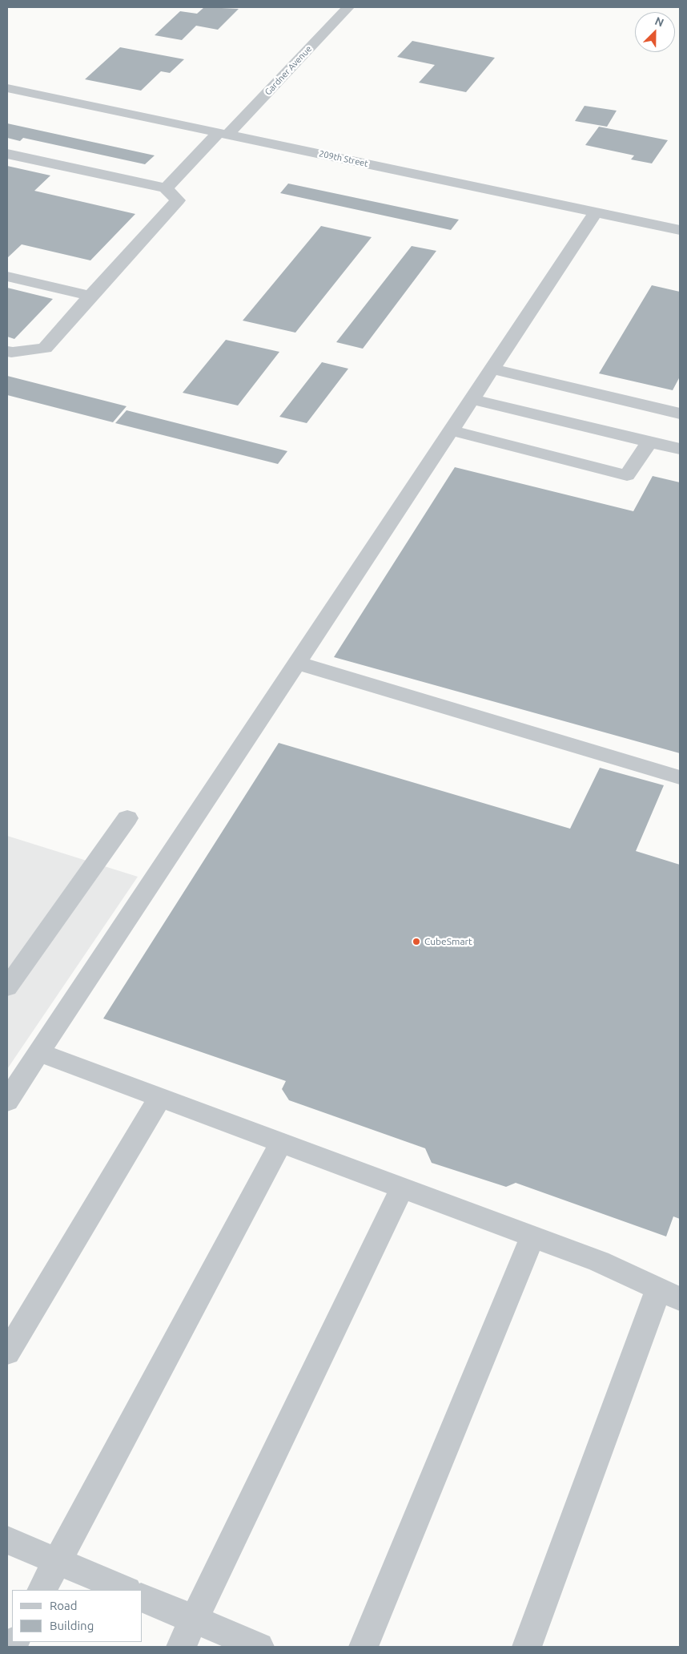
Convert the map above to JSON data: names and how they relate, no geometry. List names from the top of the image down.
{
  "streets": {
    "street": ["Gardner Avenue", "209th Street"]
  },
  "crossings": [
    ["Gardner Avenue", "209th Street"]
  ],
  "places": ["CubeSmart"],
  "legend": ["Road", "Building"],
  "north": "top right"
}
